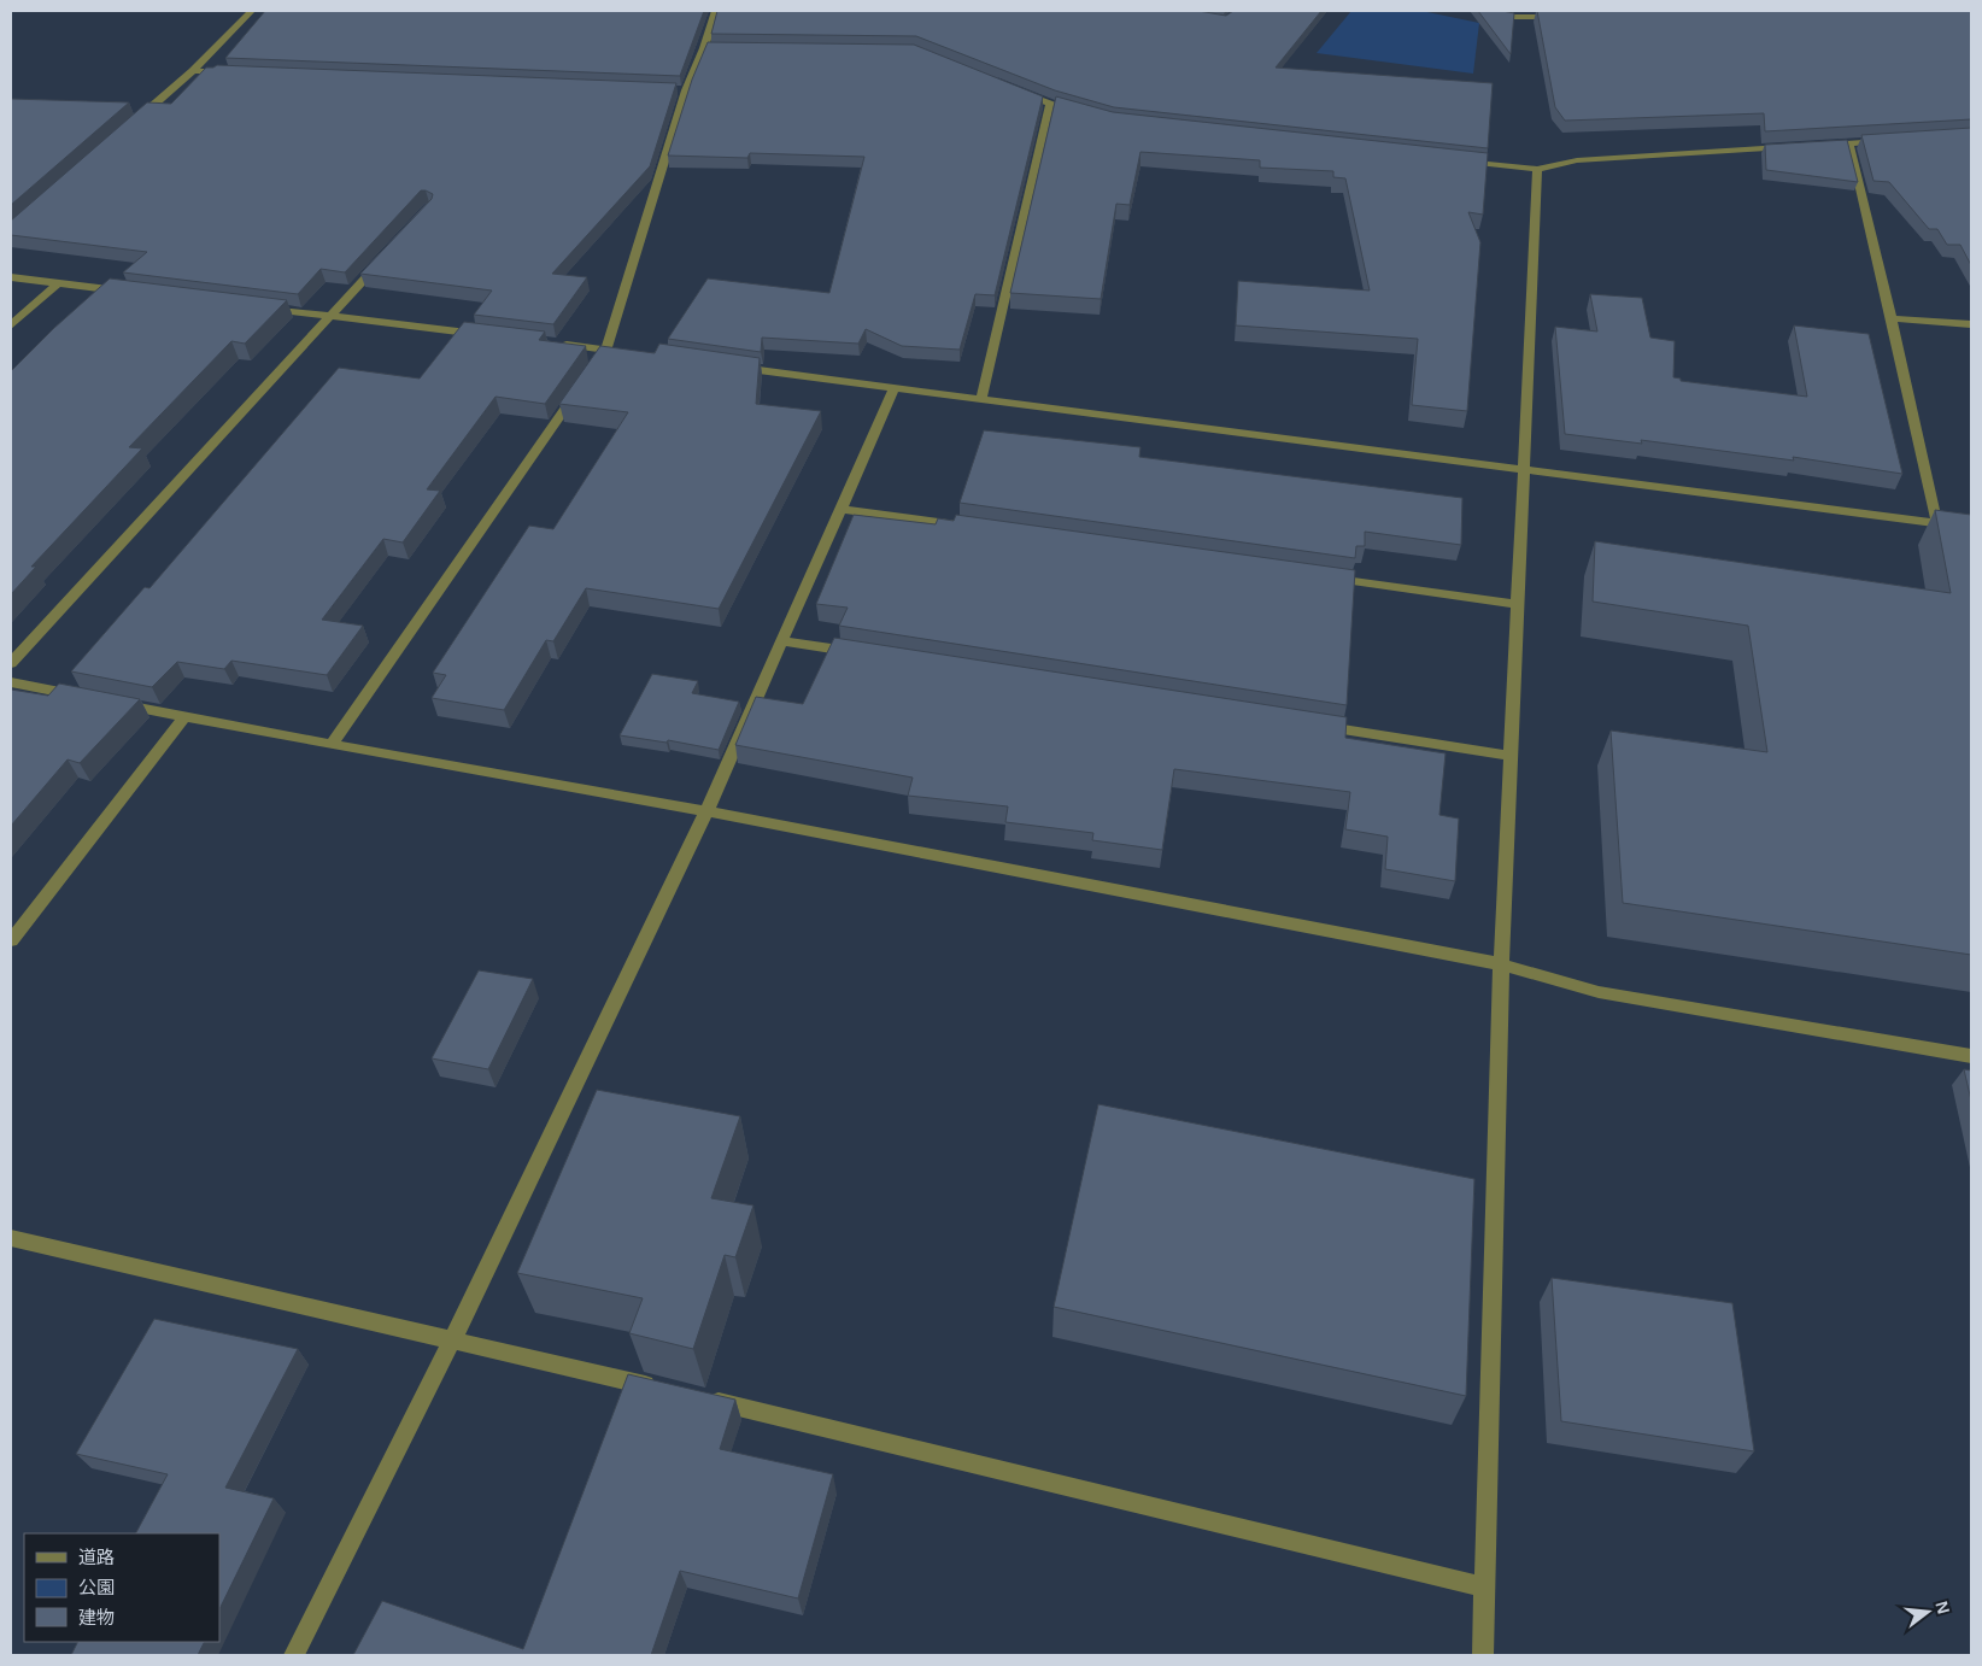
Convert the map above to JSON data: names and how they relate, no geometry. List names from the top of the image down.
{
  "legend": ["道路", "公園", "建物"],
  "north": "right"
}
